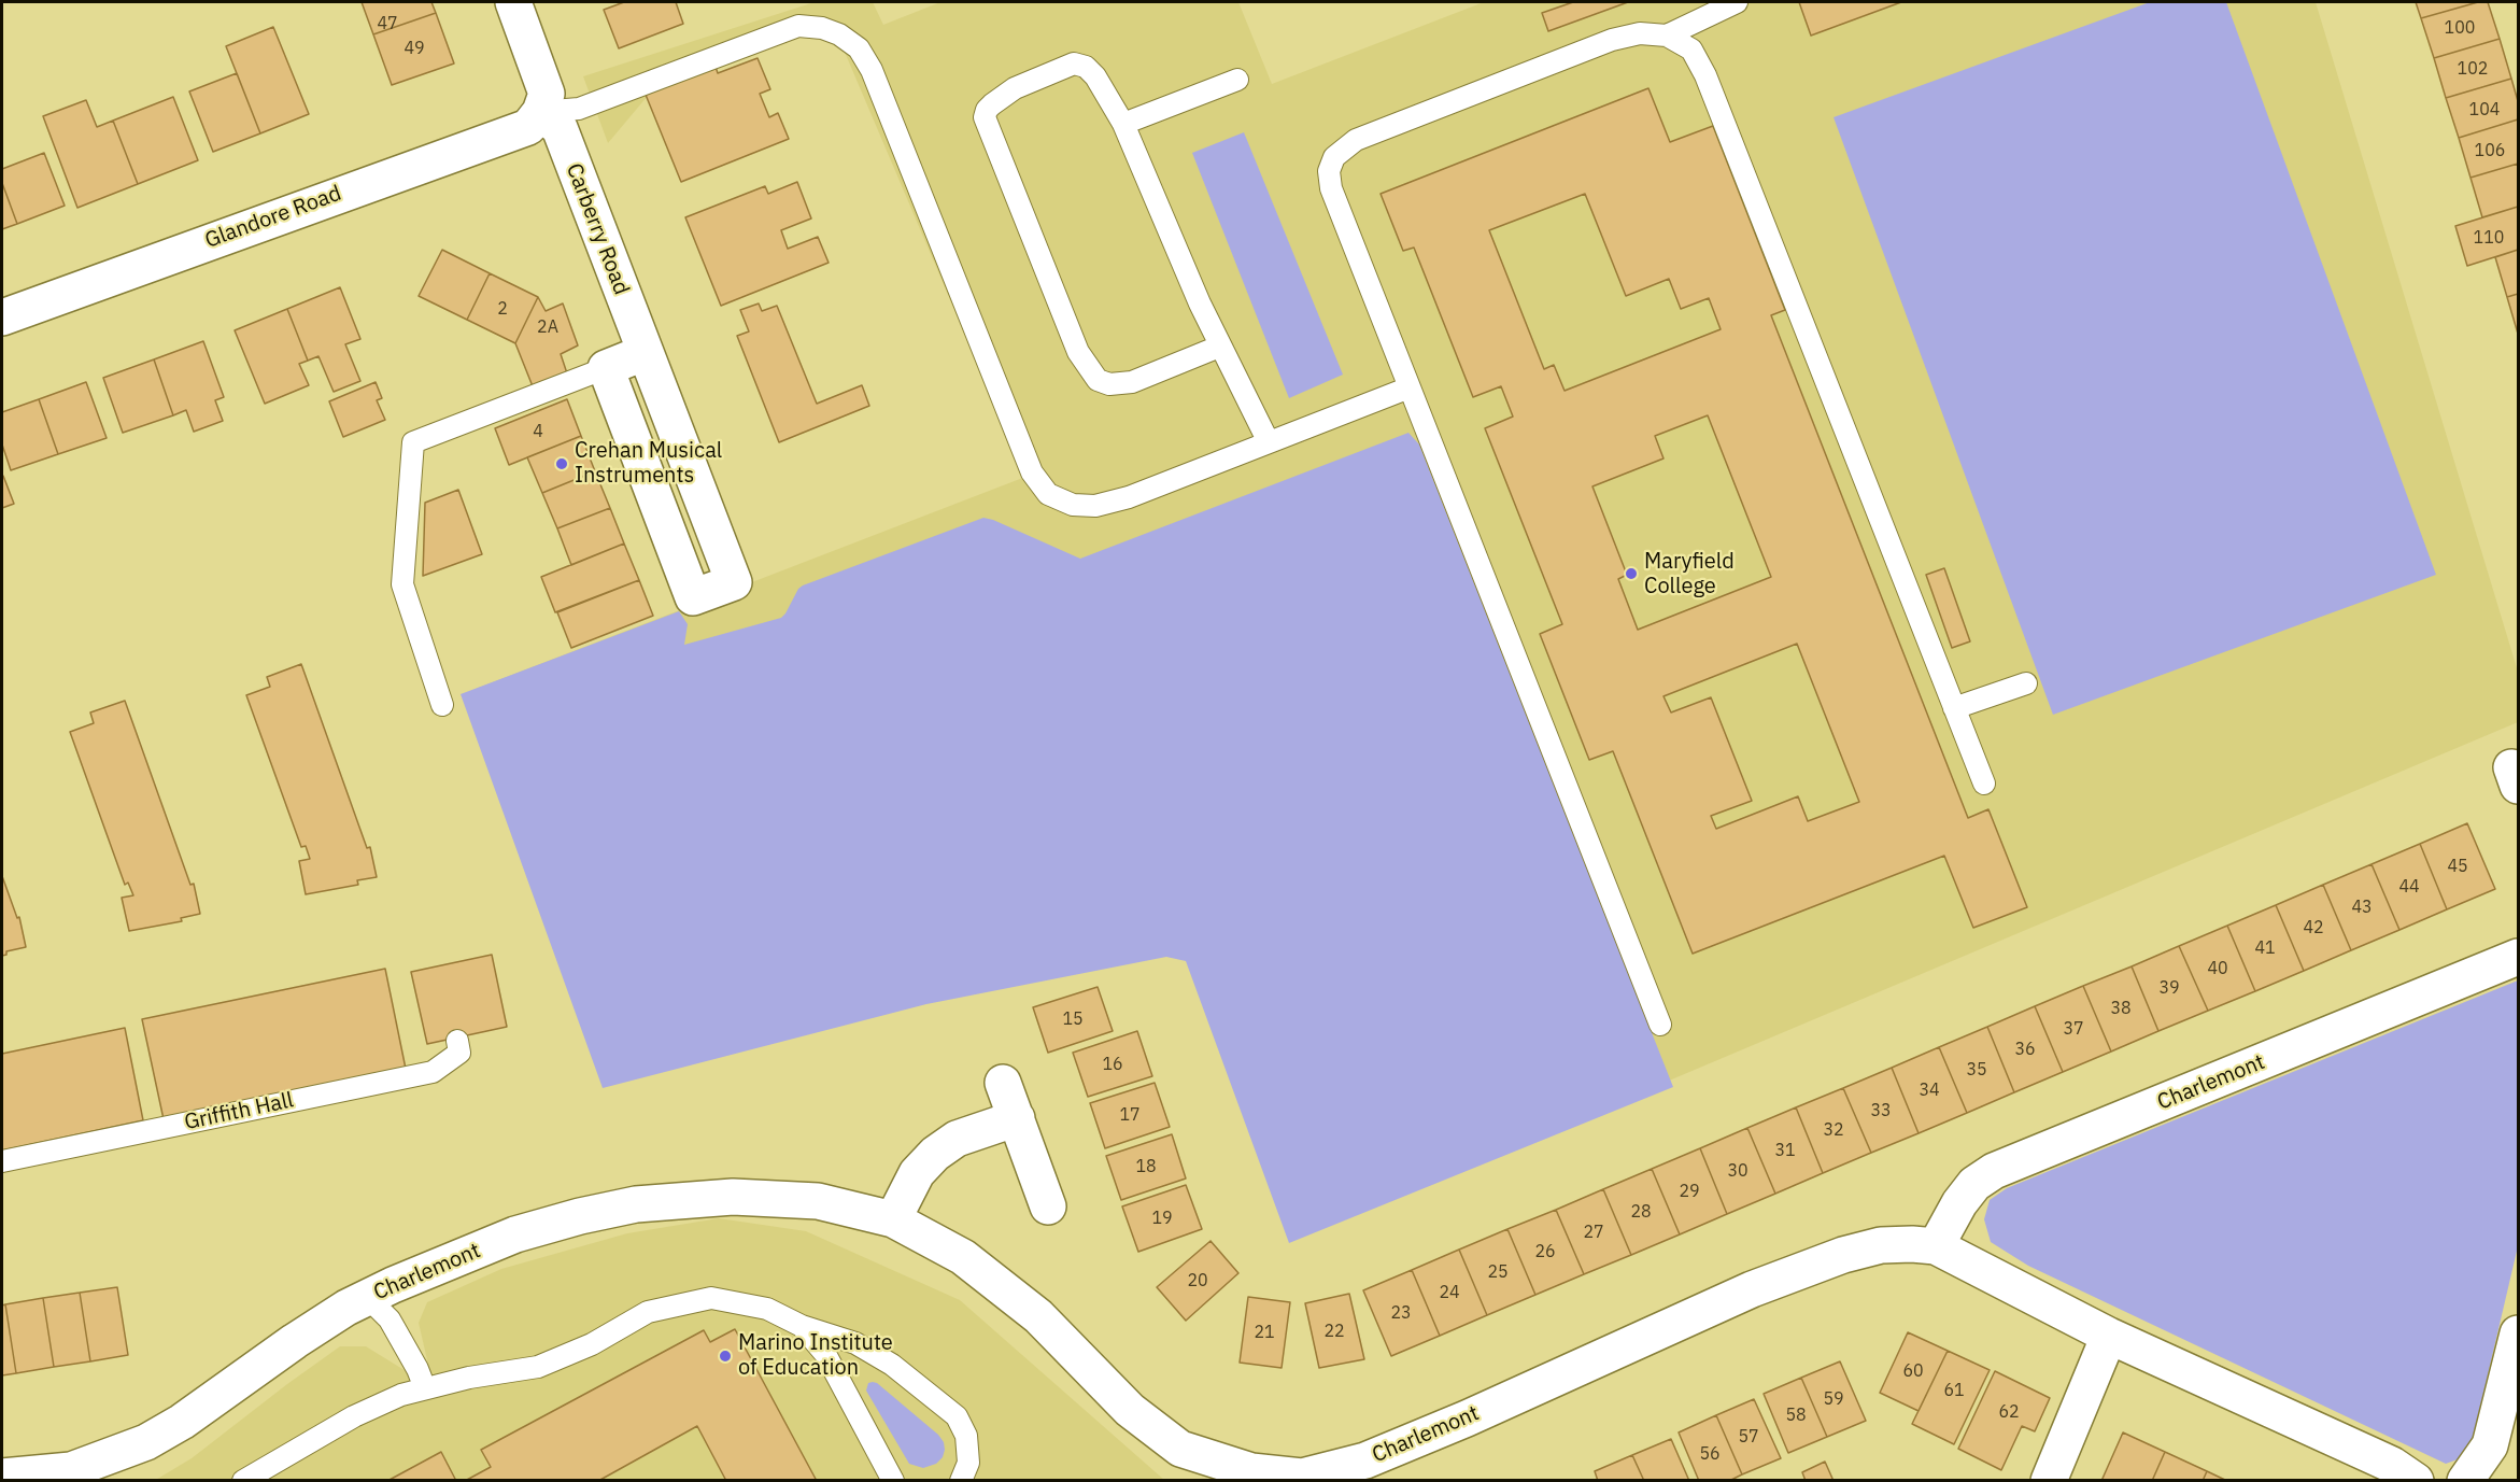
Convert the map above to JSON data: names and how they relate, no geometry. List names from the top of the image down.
{
  "streets": {
    "street": ["Glandore Road", "Carberry Road", "Charlemont"],
    "lane": ["Griffith Hall"]
  },
  "crossings": [
    ["Glandore Road", "Carberry Road"]
  ],
  "places": ["Crehan Musical Instruments", "Maryfield College", "Marino Institute of Education"],
  "house_numbers": [
    "47",
    "100",
    "49",
    "102",
    "104",
    "106",
    "110",
    "2",
    "2A",
    "4",
    "45",
    "44",
    "43",
    "42",
    "41",
    "40",
    "39",
    "38",
    "15",
    "37",
    "36",
    "16",
    "35",
    "34",
    "33",
    "17",
    "32",
    "31",
    "18",
    "30",
    "29",
    "28",
    "19",
    "27",
    "26",
    "25",
    "20",
    "24",
    "23",
    "22",
    "21",
    "60",
    "61",
    "59",
    "62",
    "58",
    "57",
    "56"
  ]
}
